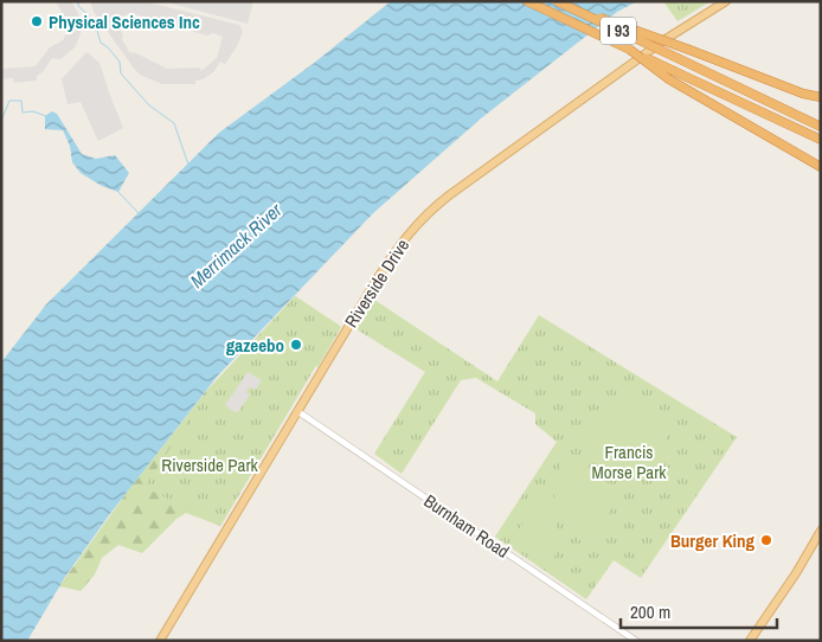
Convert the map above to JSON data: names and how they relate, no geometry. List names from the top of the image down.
{
  "streets": {
    "highway": ["I 93"],
    "main road": ["Riverside Drive"],
    "street": ["Burnham Road"]
  },
  "crossings": [
    ["Riverside Drive", "Burnham Road"]
  ],
  "water": ["Merrimack River"],
  "parks": ["Francis Morse Park", "Riverside Park"],
  "places": ["Physical Sciences Inc", "gazeebo", "Burger King"],
  "scale_bar": "200 m"
}
